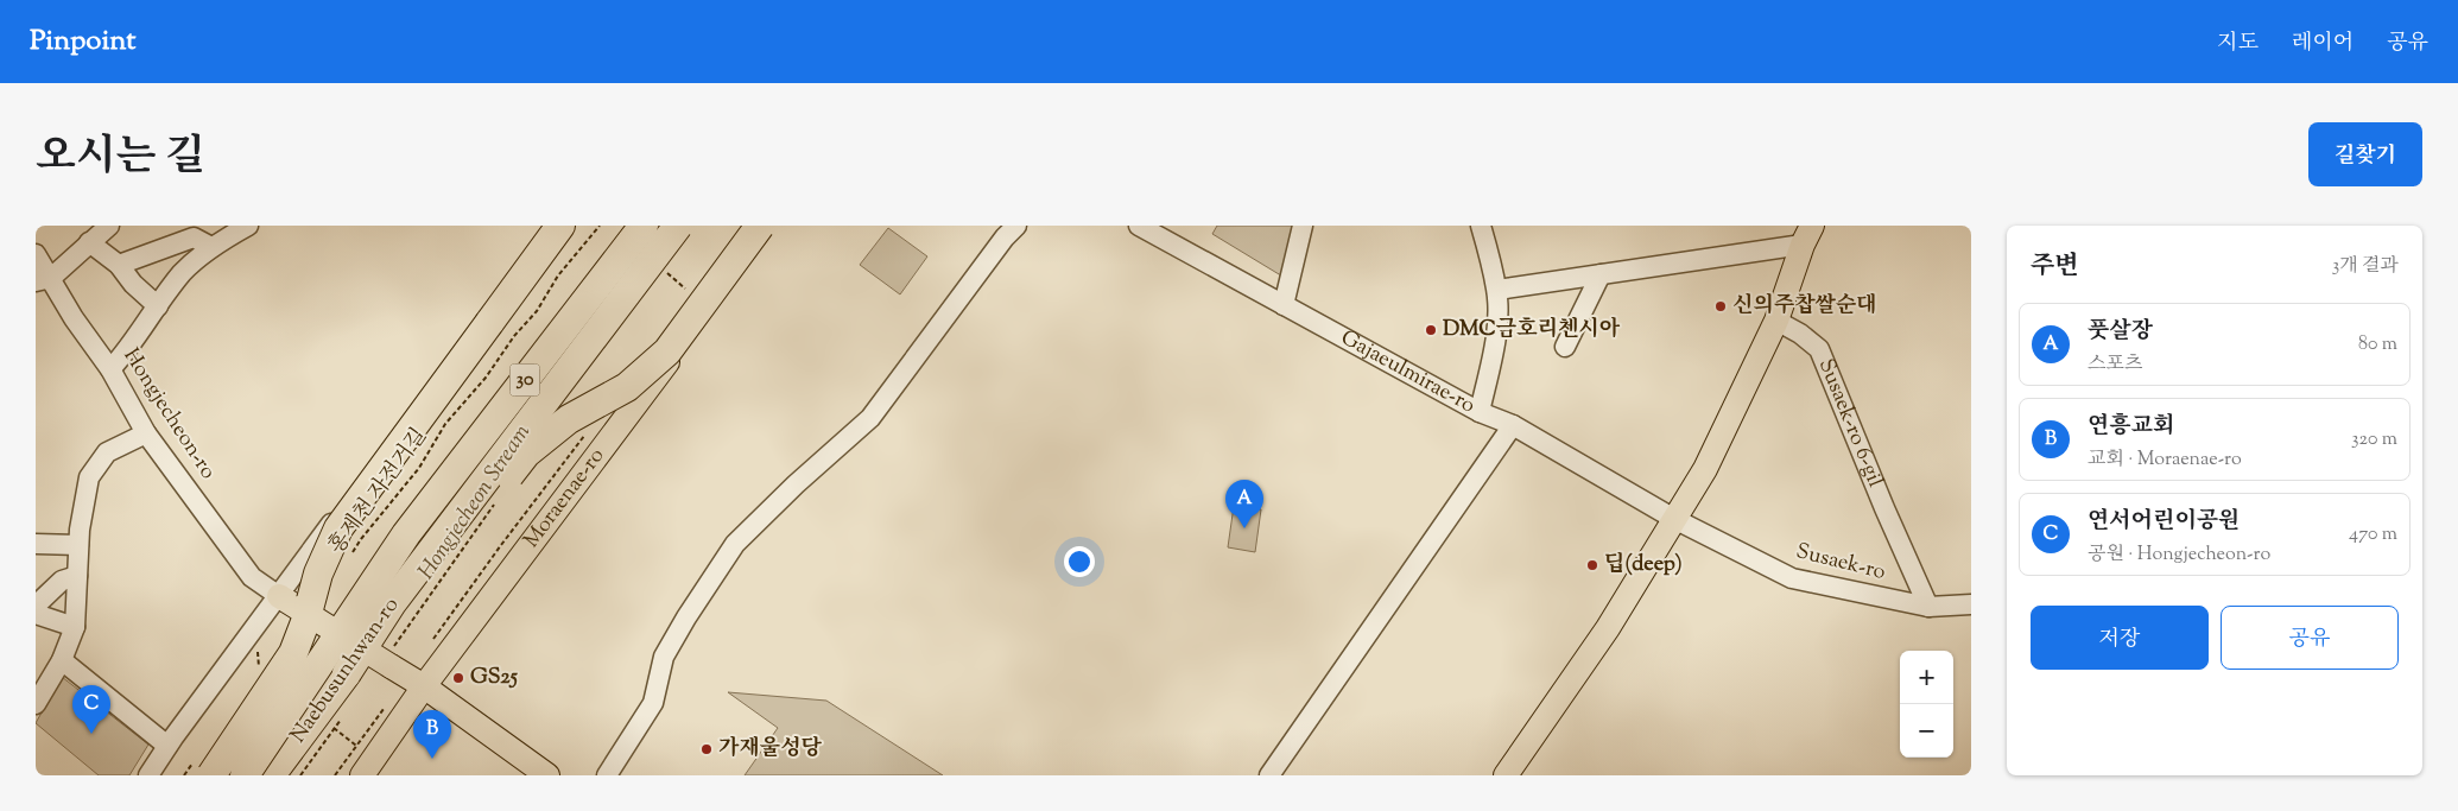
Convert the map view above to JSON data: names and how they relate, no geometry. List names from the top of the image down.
{
  "streets": {
    "highway": ["30", "Naebusunhwan-ro"],
    "main road": ["Moraenae-ro"],
    "street": [
      "Gajaeulmirae-ro",
      "Hongjecheon-ro",
      "Susaek-ro 6-gil",
      "Susaek-ro"
    ],
    "path": ["홍제천 자전거길"]
  },
  "crossings": [
    ["Gajaeulmirae-ro", "Susaek-ro"],
    ["Susaek-ro 6-gil", "Susaek-ro"]
  ],
  "water": ["Hongjecheon Stream"],
  "places": [
    "신의주찹쌀순대",
    "DMC금호리첸시아",
    "딥(deep)",
    "GS25",
    "가재울성당"
  ],
  "page": {
    "header": "Pinpoint",
    "nav": ["지도", "레이어", "공유"],
    "title": "오시는 길",
    "buttons": [
      "길찾기",
      ["저장", "공유"]
    ],
    "heading": ["주변", "3개 결과"],
    "list": [
      {
        "mark": "A",
        "name": "풋살장",
        "note": "스포츠",
        "value": "80 m"
      },
      {
        "mark": "B",
        "name": "연흥교회",
        "note": "교회 · Moraenae-ro",
        "value": "320 m"
      },
      {
        "mark": "C",
        "name": "연서어린이공원",
        "note": "공원 · Hongjecheon-ro",
        "value": "470 m"
      }
    ],
    "pins": ["A", "C", "B"],
    "map_buttons": ["+", "−"]
  }
}
